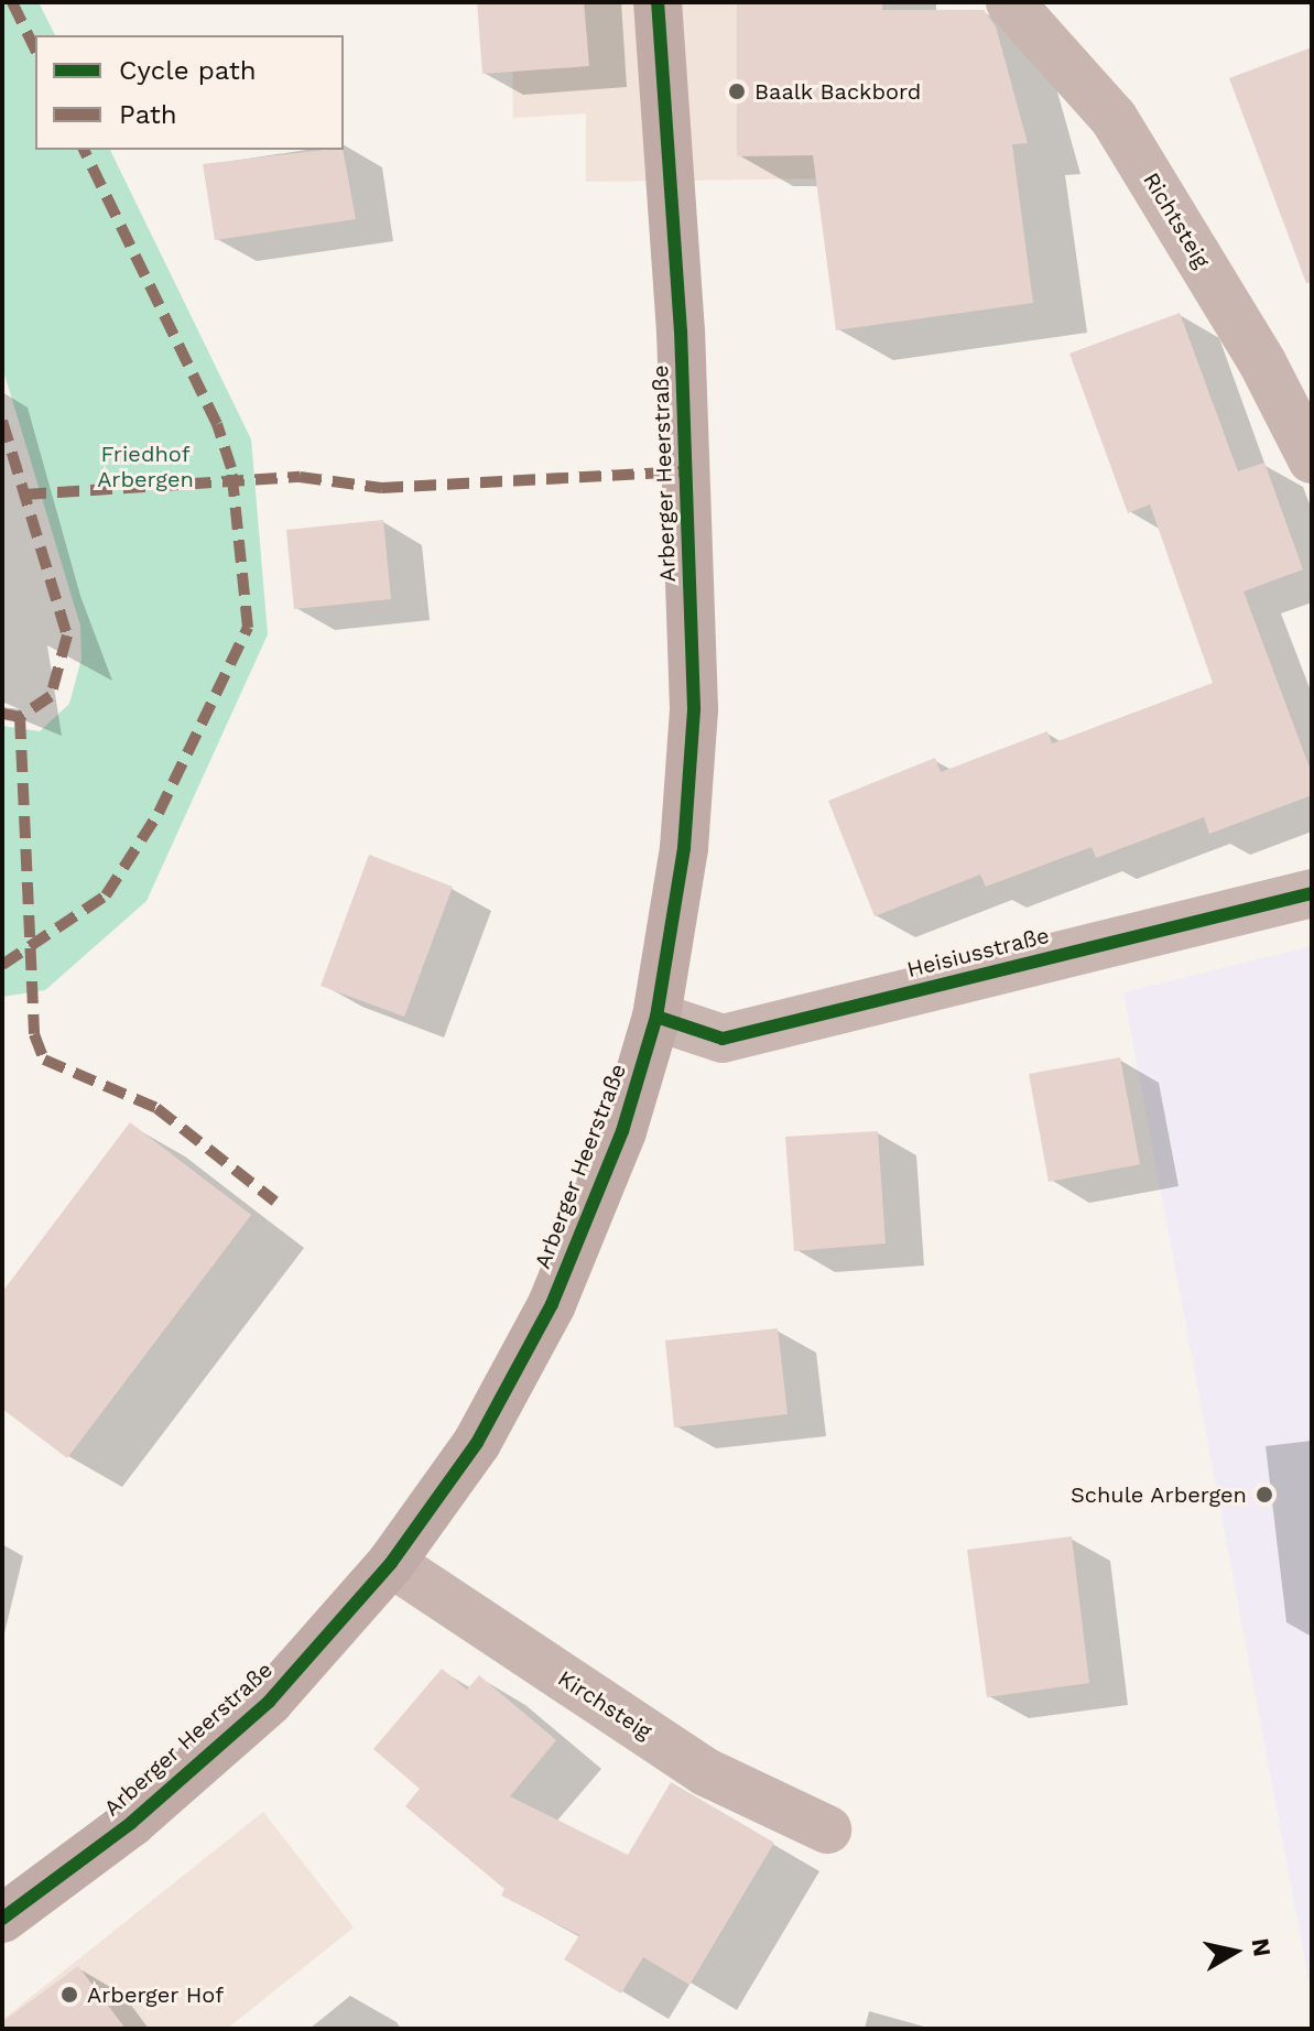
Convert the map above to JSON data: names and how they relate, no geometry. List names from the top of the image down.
{
  "streets": {
    "main road": ["Arberger Heerstraße"],
    "street": ["Richtsteig", "Heisiusstraße", "Kirchsteig"]
  },
  "crossings": [
    ["Arberger Heerstraße", "Heisiusstraße"],
    ["Arberger Heerstraße", "Kirchsteig"]
  ],
  "parks": ["Friedhof Arbergen"],
  "places": ["Baalk Backbord", "Schule Arbergen", "Arberger Hof"],
  "legend": ["Cycle path", "Path"],
  "north": "right"
}
